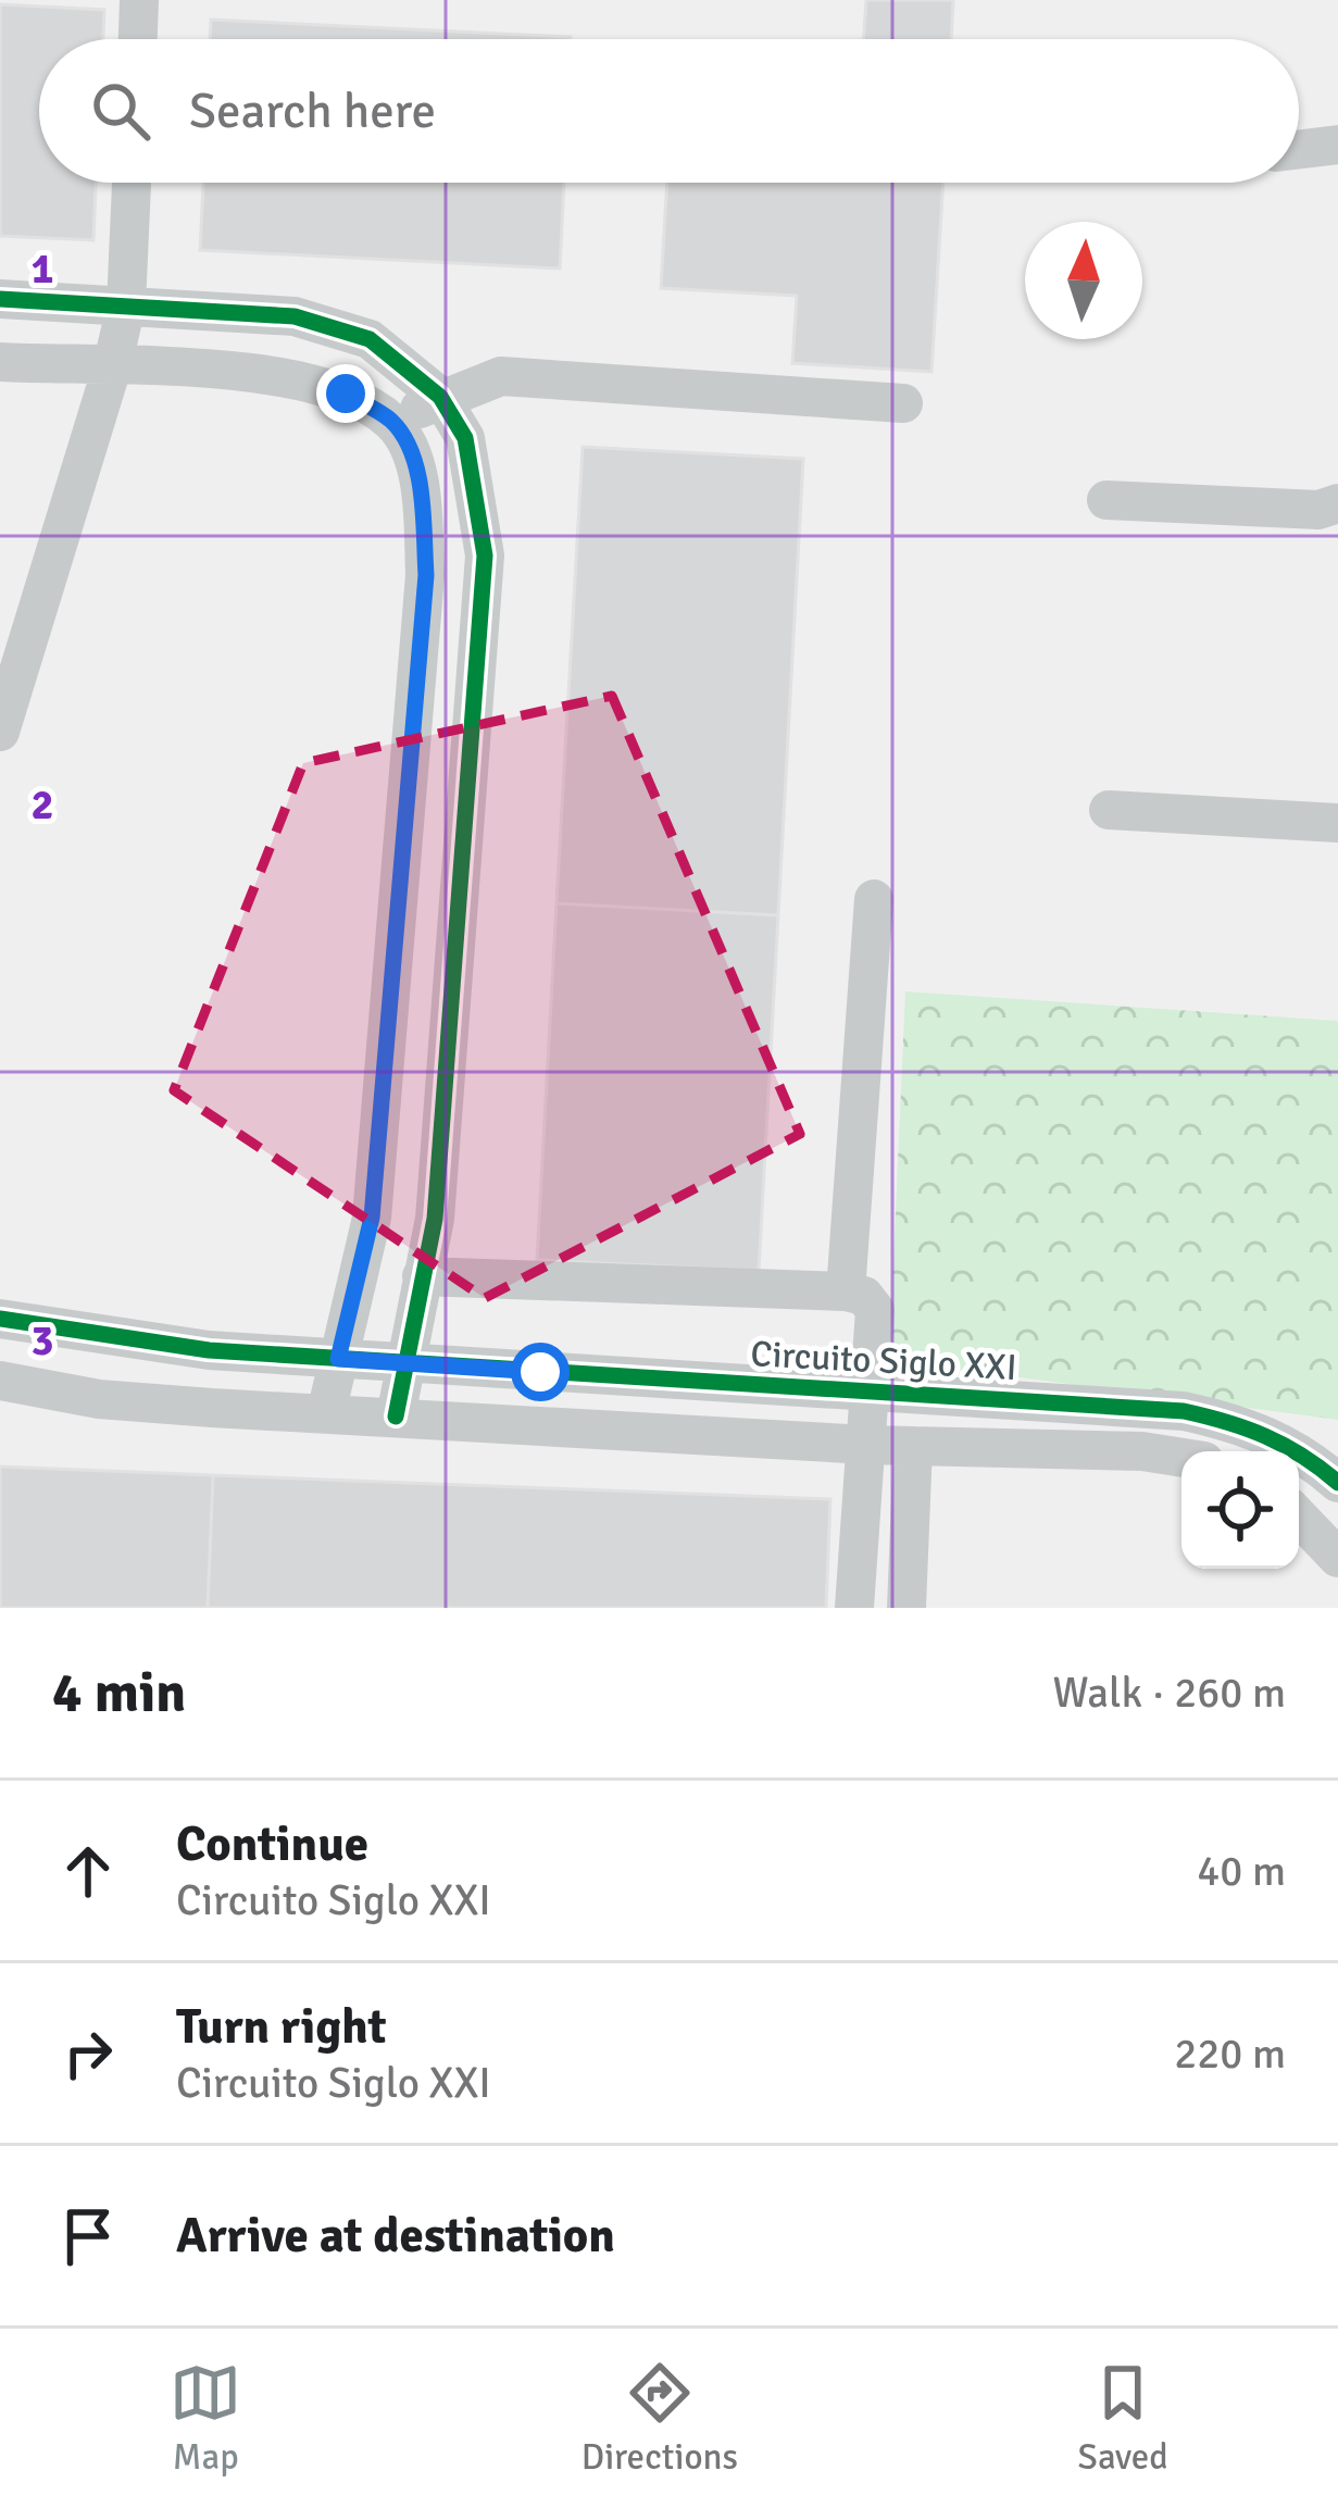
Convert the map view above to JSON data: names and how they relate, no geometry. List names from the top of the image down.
{
  "streets": {
    "street": ["Circuito Siglo XXI"]
  },
  "north": "top",
  "page": {
    "search": "Search here",
    "heading": ["4 min", "Walk · 260 m"],
    "list": [
      ["Continue", "Circuito Siglo XXI", "40 m"],
      ["Turn right", "Circuito Siglo XXI", "220 m"],
      "Arrive at destination"
    ],
    "nav": ["Map", "Directions", "Saved"]
  },
  "grid": {
    "rows": ["1", "2", "3"]
  }
}
